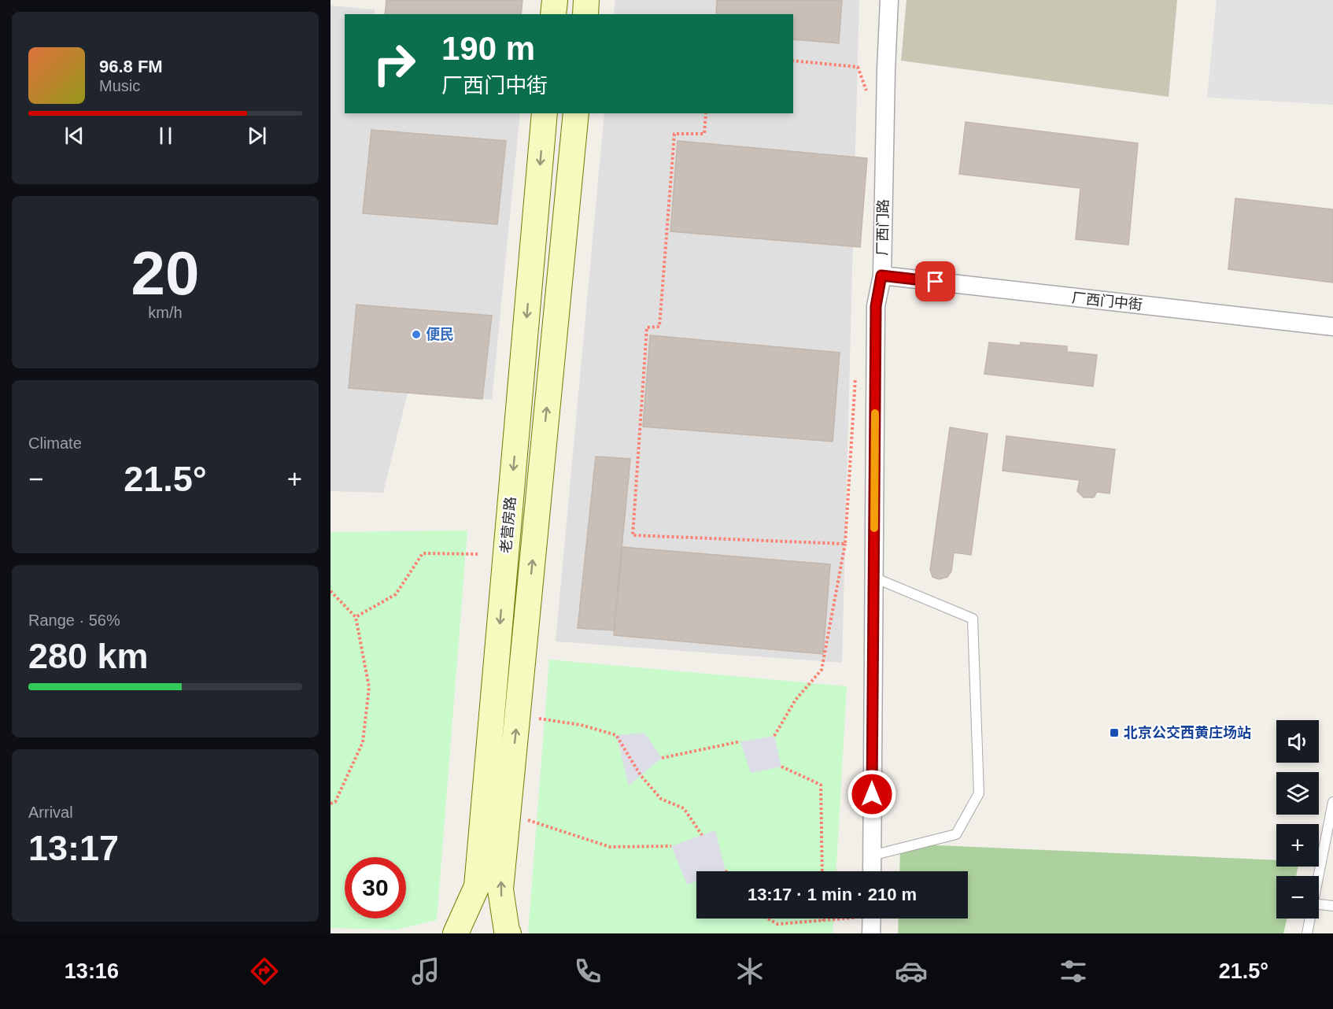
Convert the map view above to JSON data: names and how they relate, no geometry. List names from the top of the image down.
{
  "streets": {
    "street": ["厂西门路", "厂西门中街", "老营房路"]
  },
  "crossings": [
    ["厂西门路", "厂西门中街"]
  ],
  "places": {
    "other": ["便民"],
    "transit": ["北京公交西黄庄场站"]
  },
  "page": {
    "turn": ["190 m", "厂西门中街"],
    "song": ["96.8 FM", "Music"],
    "tile": [
      ["20", "km/h"],
      "Climate",
      ["Range · 56%", "280 km"],
      ["Arrival", "13:17"]
    ],
    "heat": ["−", "21.5°", "+"],
    "map_buttons": ["+", "−"],
    "limit": "30",
    "trip": "13:17 · 1 min · 210 m",
    "tabs": ["13:16", "21.5°"]
  }
}
